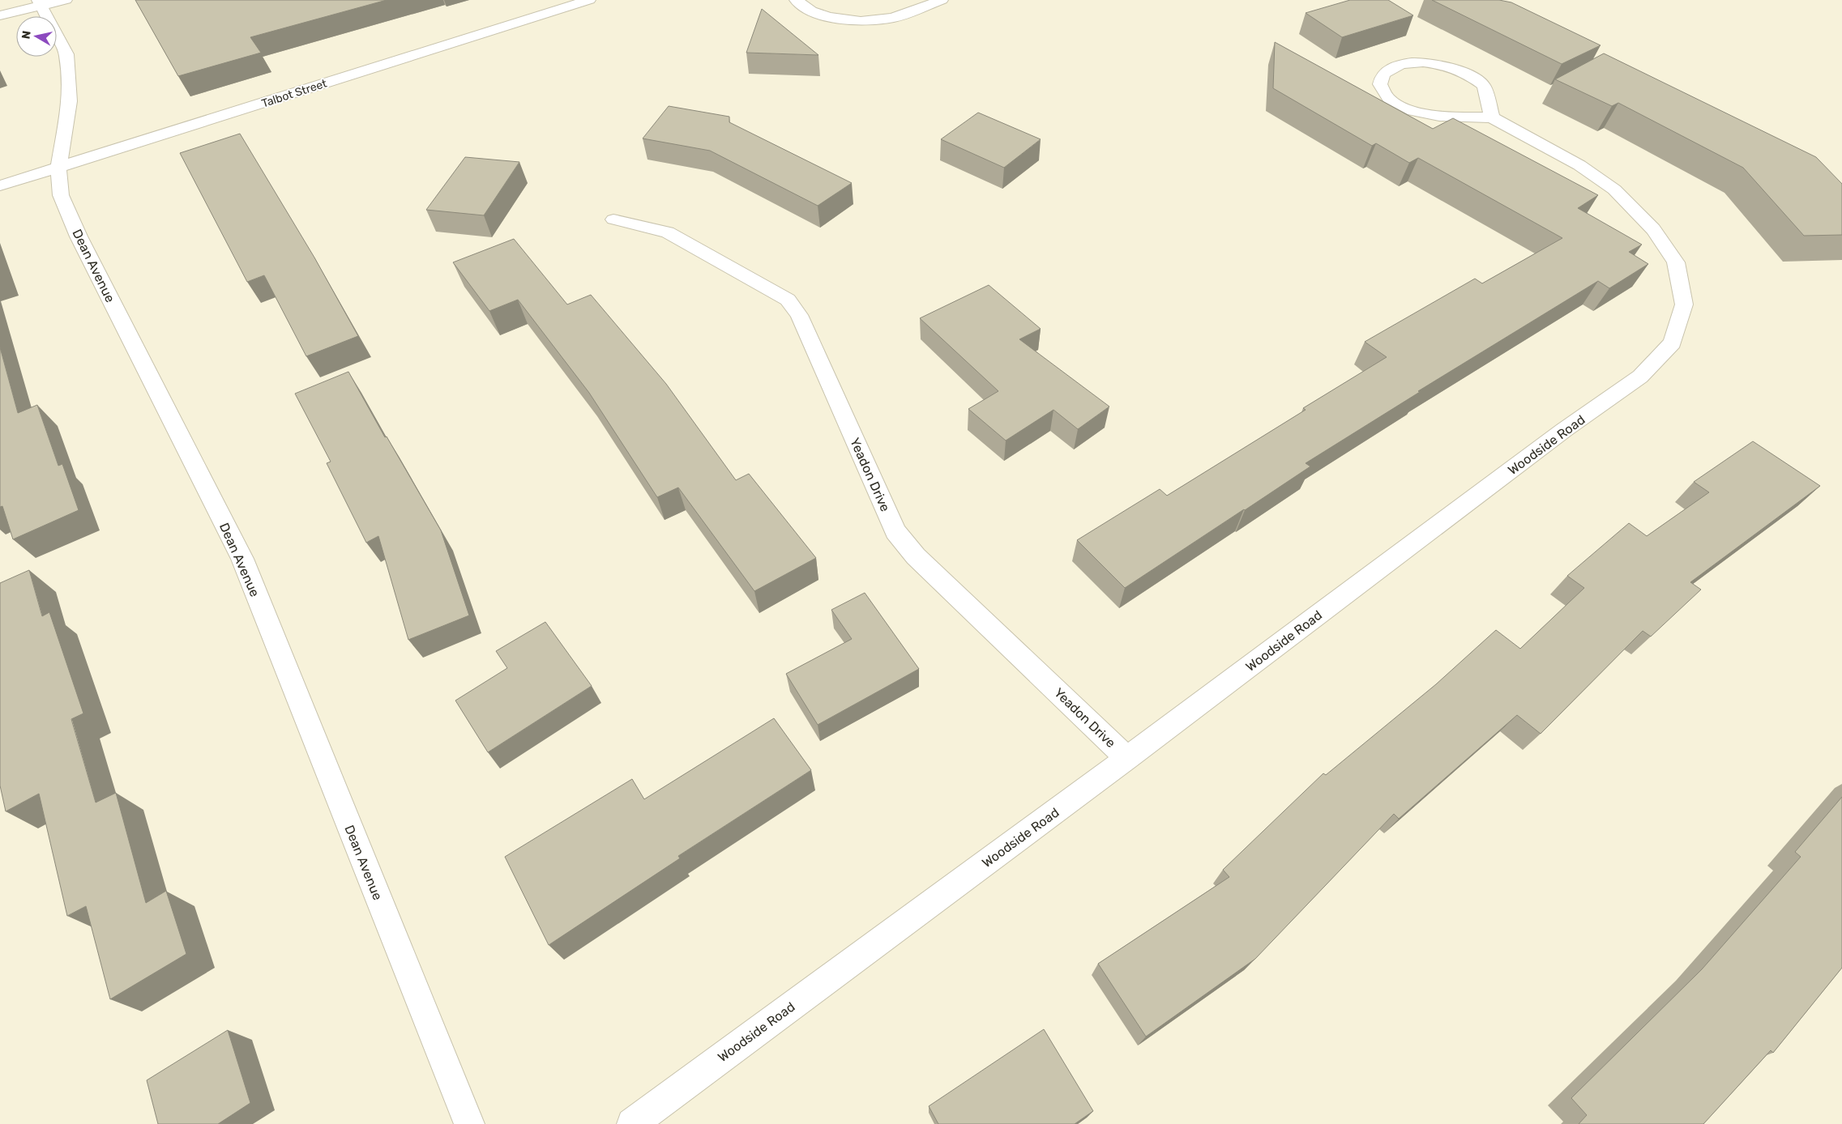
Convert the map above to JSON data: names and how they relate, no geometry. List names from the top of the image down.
{
  "streets": {
    "street": [
      "Talbot Street",
      "Dean Avenue",
      "Woodside Road",
      "Yeadon Drive"
    ]
  },
  "crossings": [
    ["Talbot Street", "Dean Avenue"],
    ["Woodside Road", "Yeadon Drive"]
  ],
  "north": "left"
}
